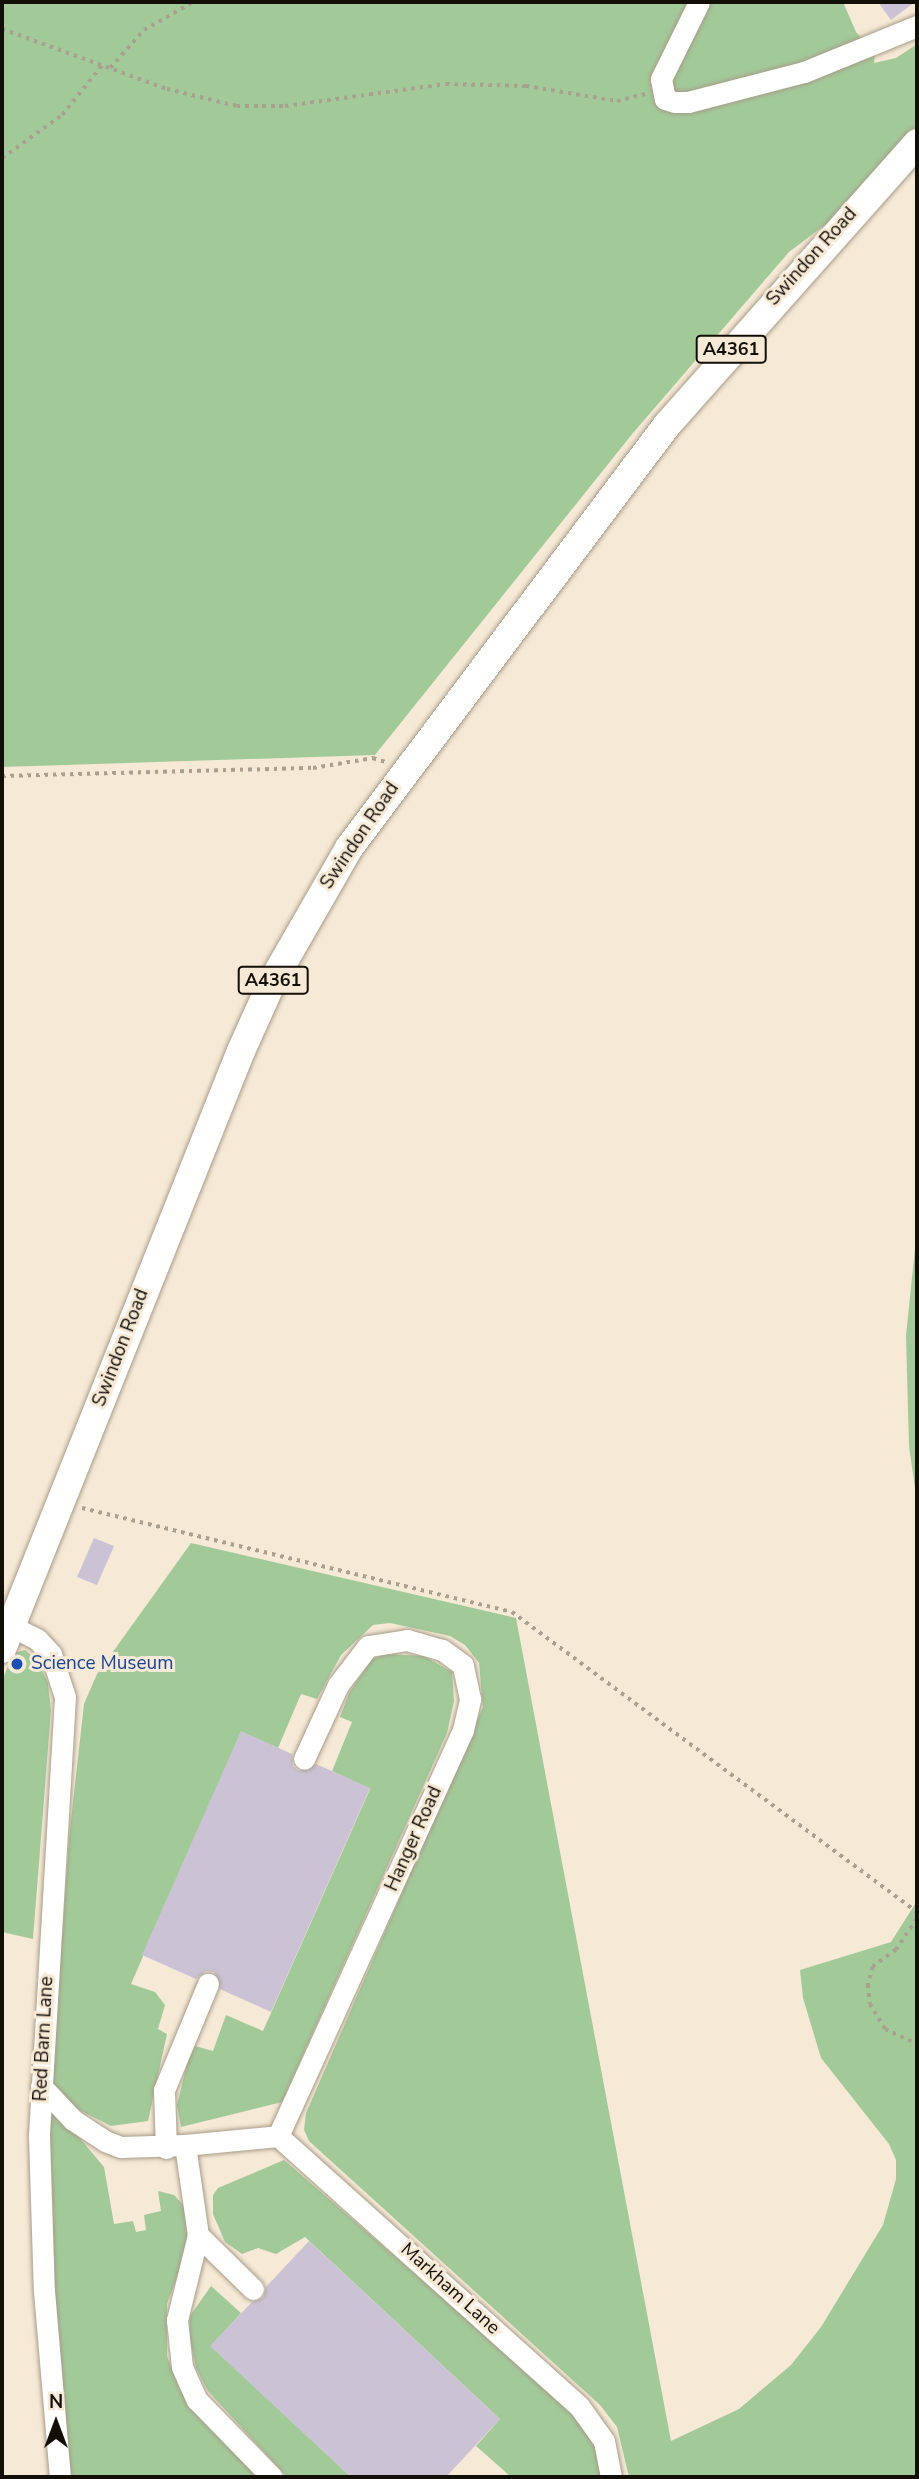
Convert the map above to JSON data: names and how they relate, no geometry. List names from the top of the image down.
{
  "streets": {
    "main road": ["Swindon Road", "A4361"],
    "street": ["Hanger Road", "Red Barn Lane", "Markham Lane"]
  },
  "crossings": [
    ["Swindon Road", "Red Barn Lane"],
    ["Hanger Road", "Markham Lane"]
  ],
  "places": ["Science Museum"],
  "north": "top"
}
